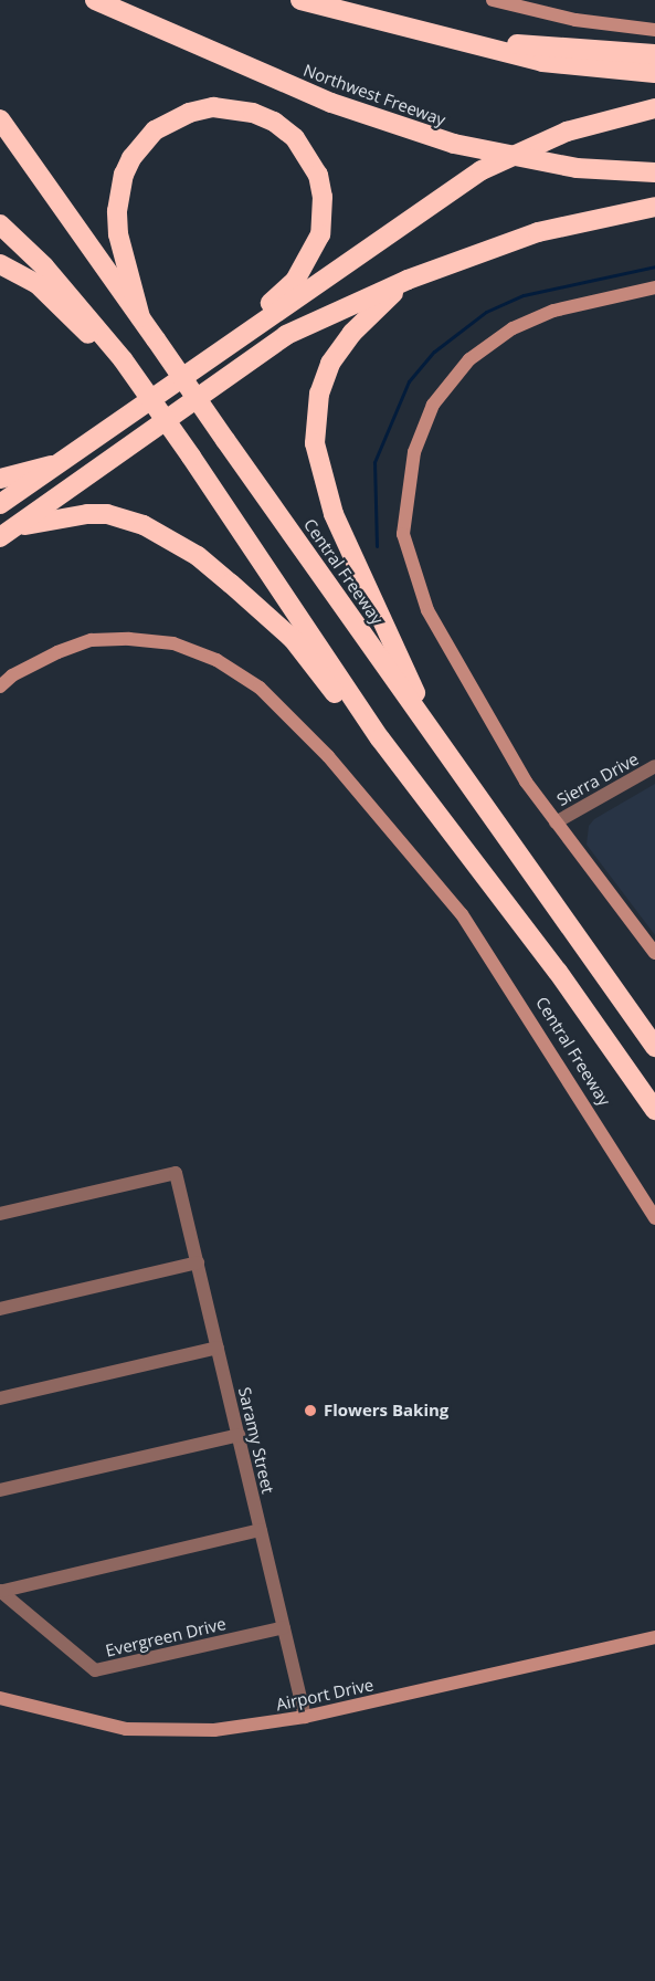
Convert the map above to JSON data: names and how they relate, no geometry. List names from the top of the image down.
{
  "streets": {
    "highway": ["Northwest Freeway", "Central Freeway"],
    "main road": ["Airport Drive"],
    "street": ["Sierra Drive", "Saramy Street", "Evergreen Drive"]
  },
  "crossings": [
    ["Saramy Street", "Evergreen Drive"],
    ["Saramy Street", "Airport Drive"]
  ],
  "places": ["Flowers Baking"]
}
